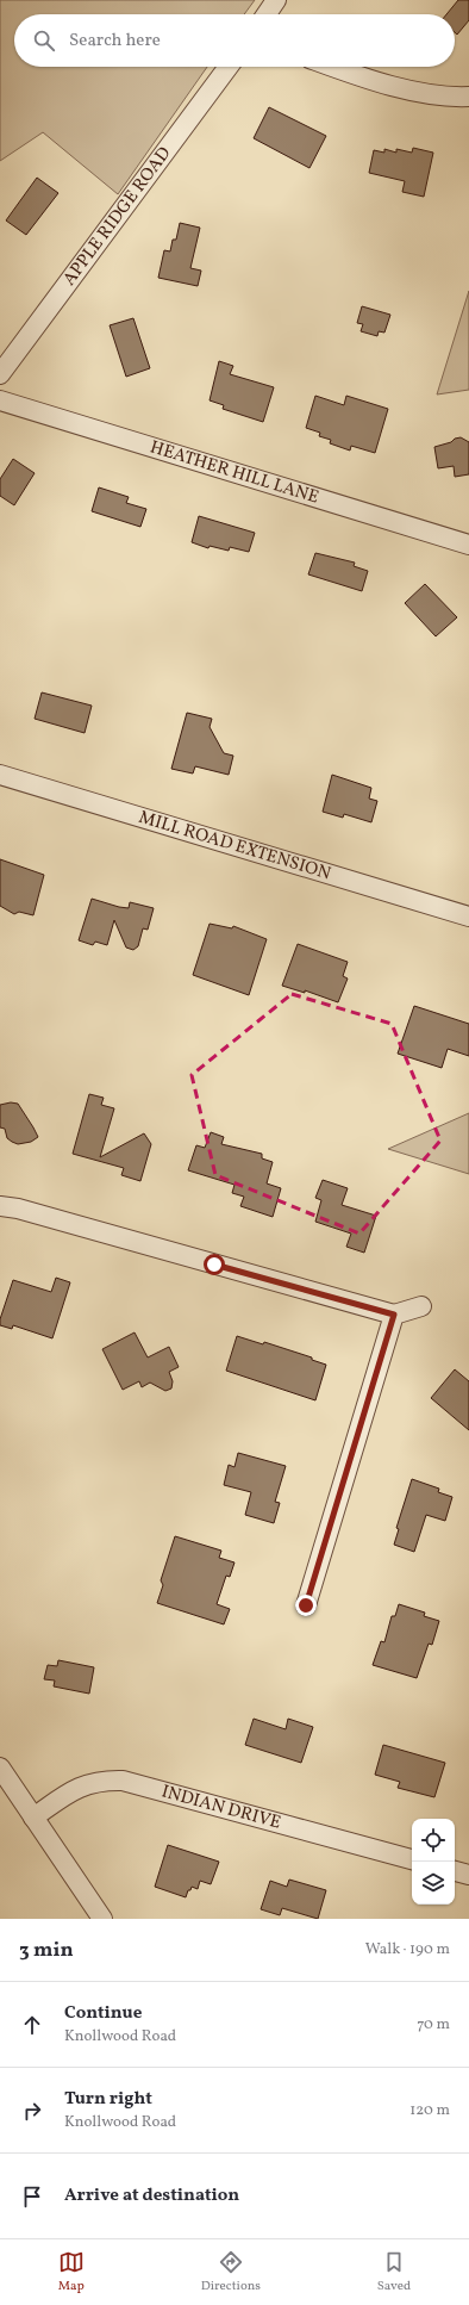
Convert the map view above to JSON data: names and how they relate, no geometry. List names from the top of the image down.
{
  "streets": {
    "street": [
      "APPLE RIDGE ROAD",
      "HEATHER HILL LANE",
      "MILL ROAD EXTENSION",
      "INDIAN DRIVE"
    ]
  },
  "page": {
    "search": "Search here",
    "heading": ["3 min", "Walk · 190 m"],
    "list": [
      ["Continue", "Knollwood Road", "70 m"],
      ["Turn right", "Knollwood Road", "120 m"],
      "Arrive at destination"
    ],
    "nav": ["Map", "Directions", "Saved"]
  }
}
